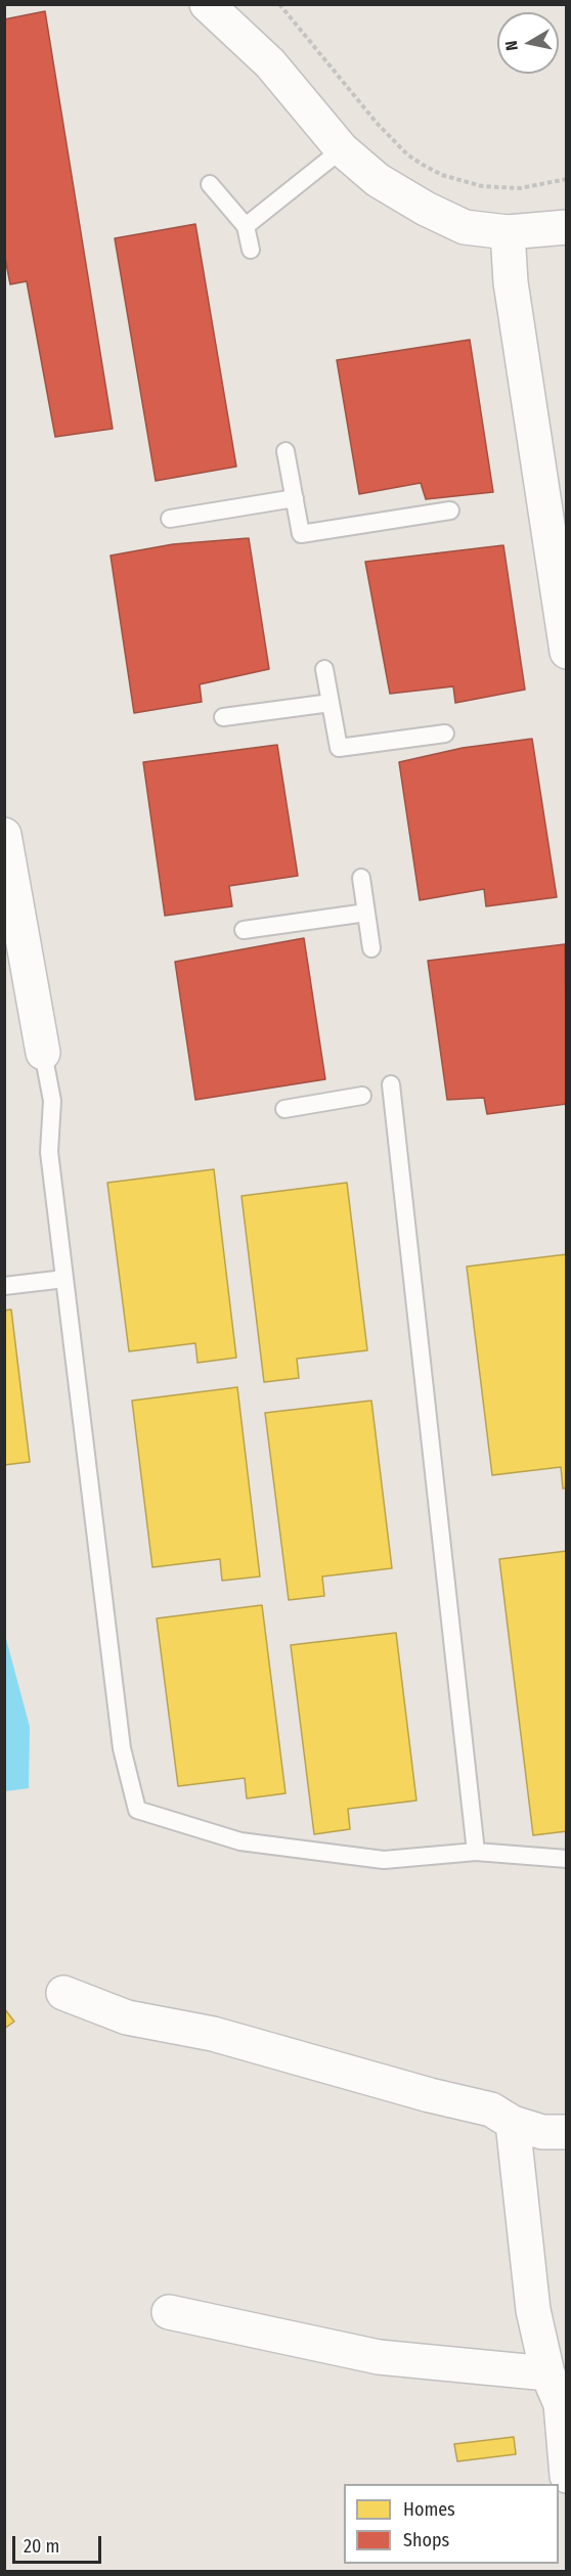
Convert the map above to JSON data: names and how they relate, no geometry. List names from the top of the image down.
{
  "legend": ["Homes", "Shops"],
  "scale_bar": "20 m",
  "north": "left"
}
